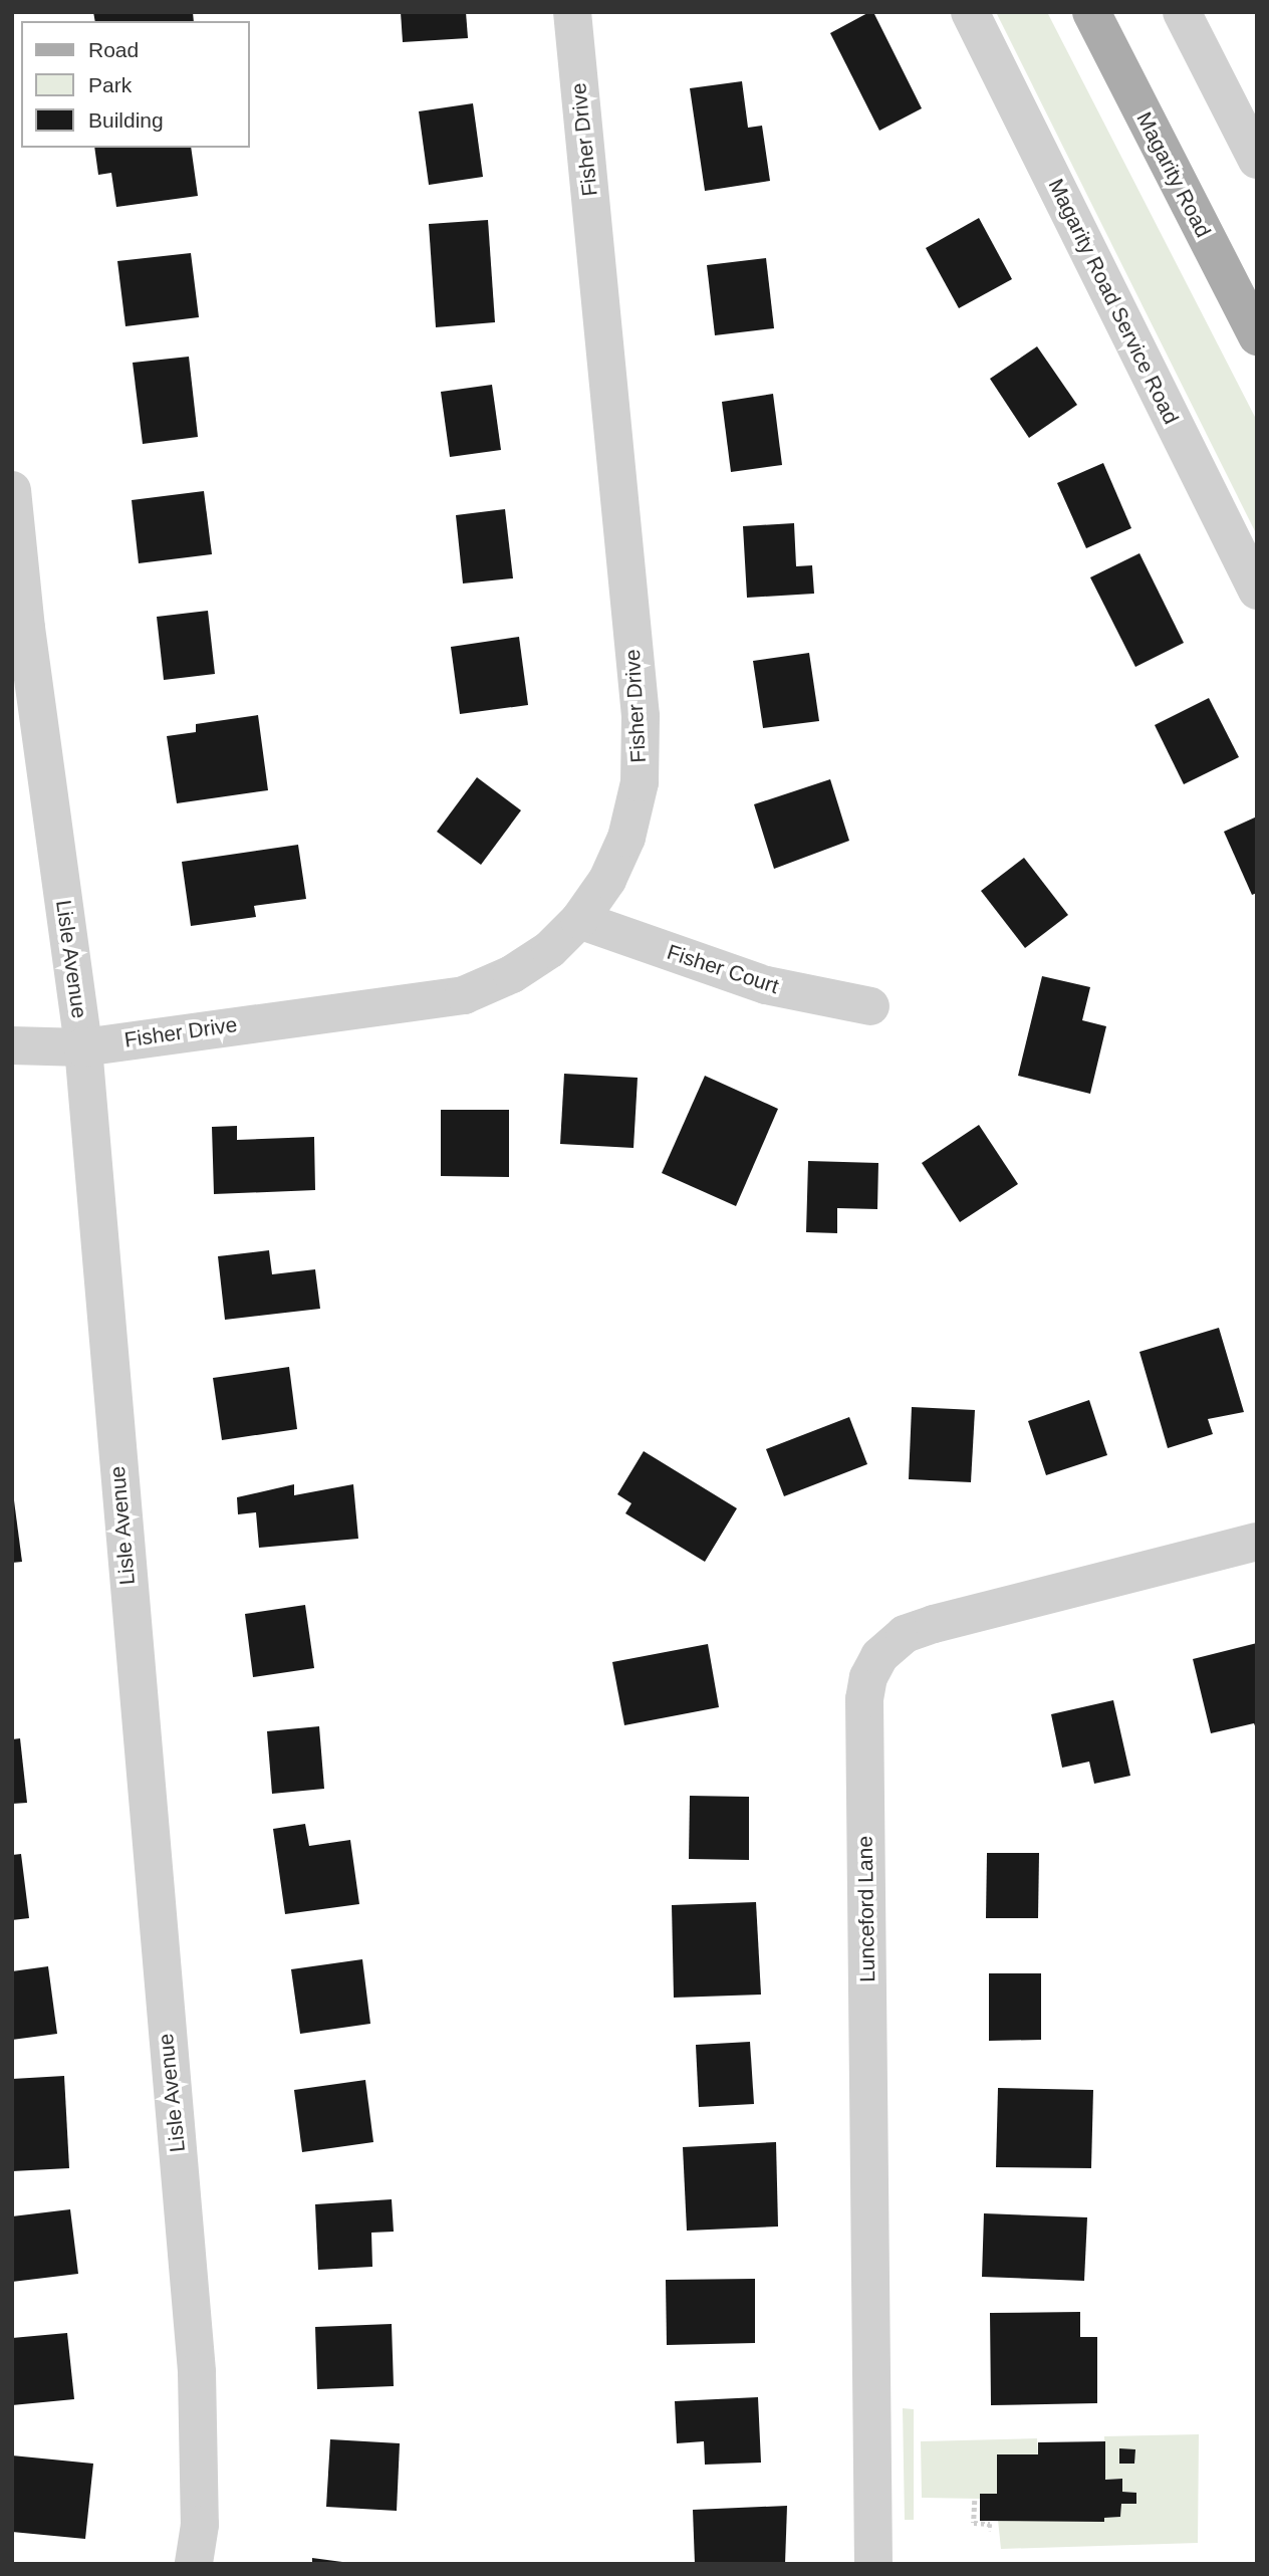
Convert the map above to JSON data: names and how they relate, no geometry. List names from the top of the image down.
{
  "streets": {
    "main road": ["Magarity Road"],
    "street": [
      "Fisher Drive",
      "Magarity Road Service Road",
      "Lisle Avenue",
      "Fisher Court",
      "Lunceford Lane"
    ]
  },
  "crossings": [
    ["Fisher Drive", "Lisle Avenue"],
    ["Fisher Drive", "Fisher Court"]
  ],
  "legend": ["Road", "Park", "Building"]
}
